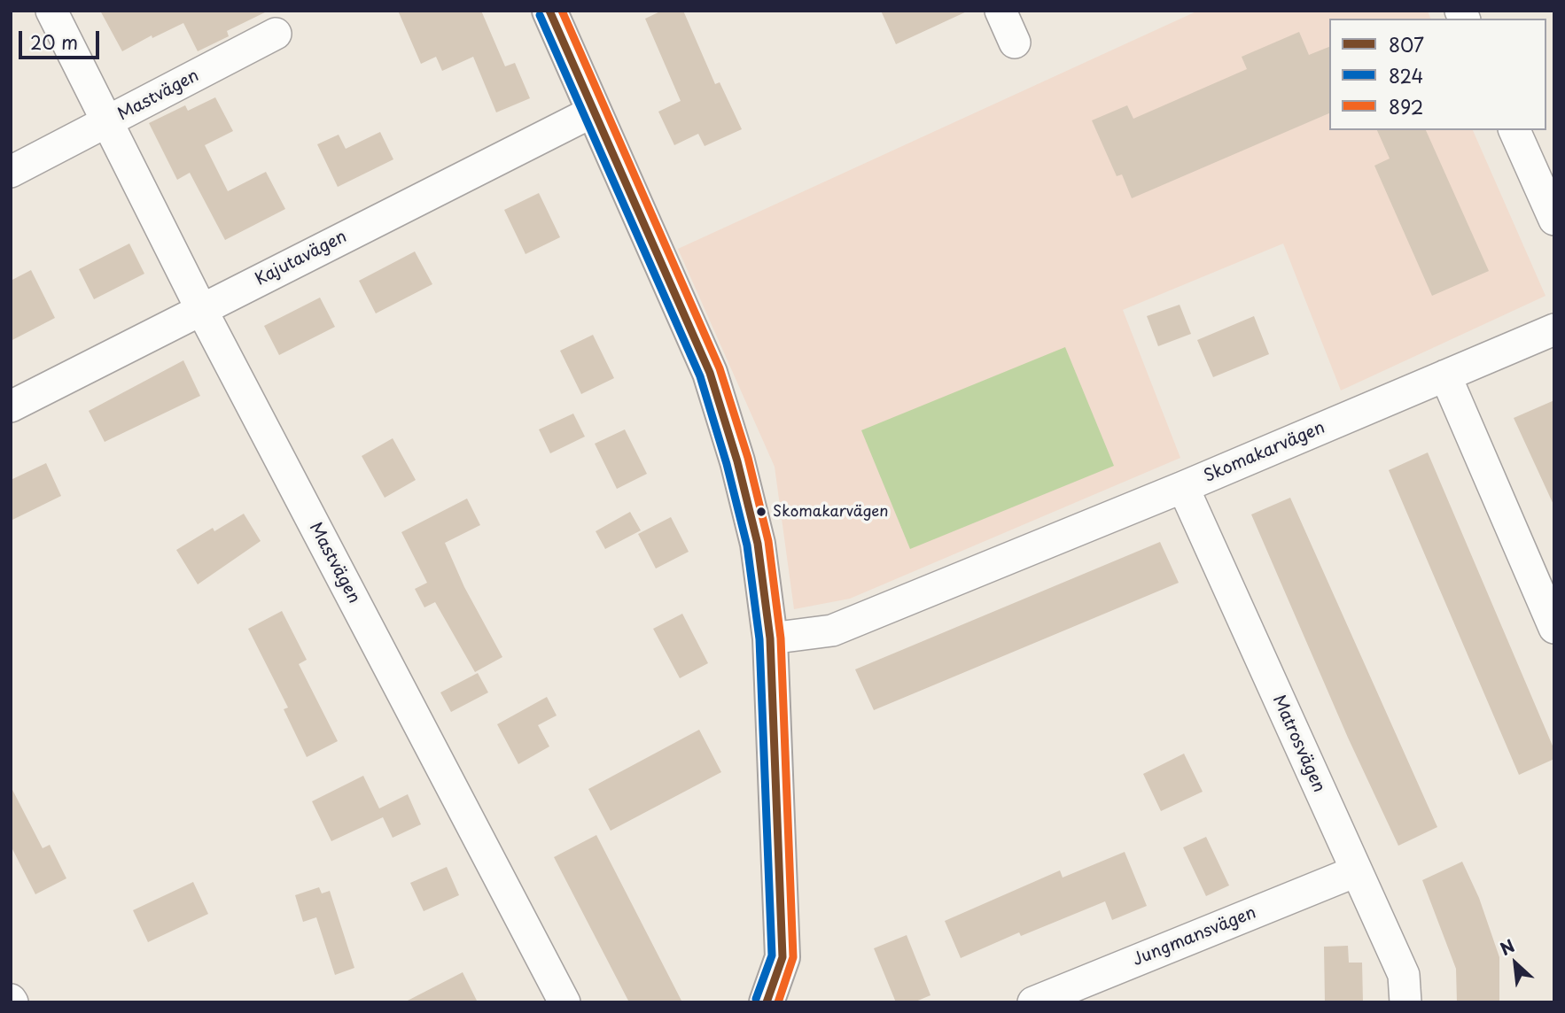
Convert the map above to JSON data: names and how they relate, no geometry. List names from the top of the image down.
{
  "streets": {
    "street": [
      "Mastvägen",
      "Kajutavägen",
      "Skomakarvägen",
      "Matrosvägen",
      "Jungmansvägen"
    ]
  },
  "crossings": [
    ["Mastvägen", "Kajutavägen"],
    ["Skomakarvägen", "Matrosvägen"],
    ["Matrosvägen", "Jungmansvägen"]
  ],
  "places": ["Skomakarvägen"],
  "lines": ["transit line 807", "transit line 892", "transit line 824"],
  "legend": ["807", "824", "892"],
  "scale_bar": "20 m",
  "north": "top left"
}
